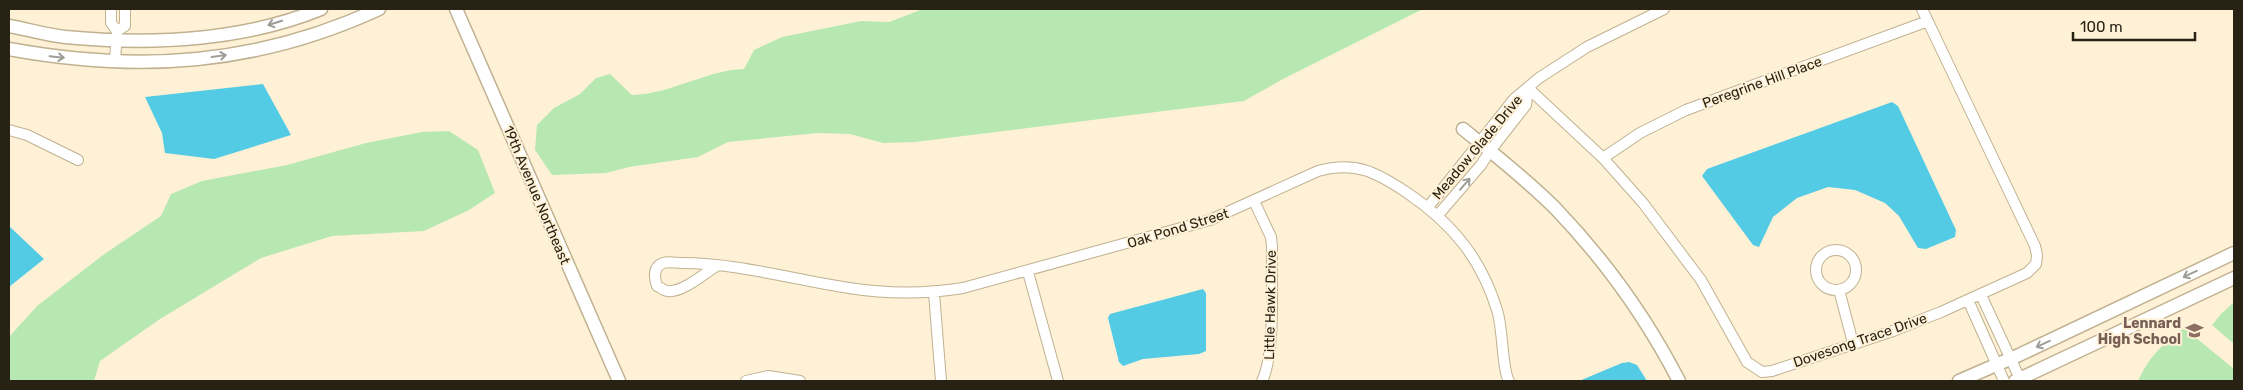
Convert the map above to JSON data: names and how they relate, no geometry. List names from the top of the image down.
{
  "streets": {
    "street": [
      "Peregrine Hill Place",
      "Meadow Glade Drive",
      "19th Avenue Northeast",
      "Oak Pond Street",
      "Little Hawk Drive",
      "Dovesong Trace Drive"
    ]
  },
  "crossings": [
    ["Peregrine Hill Place", "Dovesong Trace Drive"],
    ["Meadow Glade Drive", "Oak Pond Street"],
    ["Meadow Glade Drive", "Dovesong Trace Drive"],
    ["Oak Pond Street", "Little Hawk Drive"]
  ],
  "places": {
    "school or university": ["Lennard High School"]
  },
  "scale_bar": "100 m"
}
